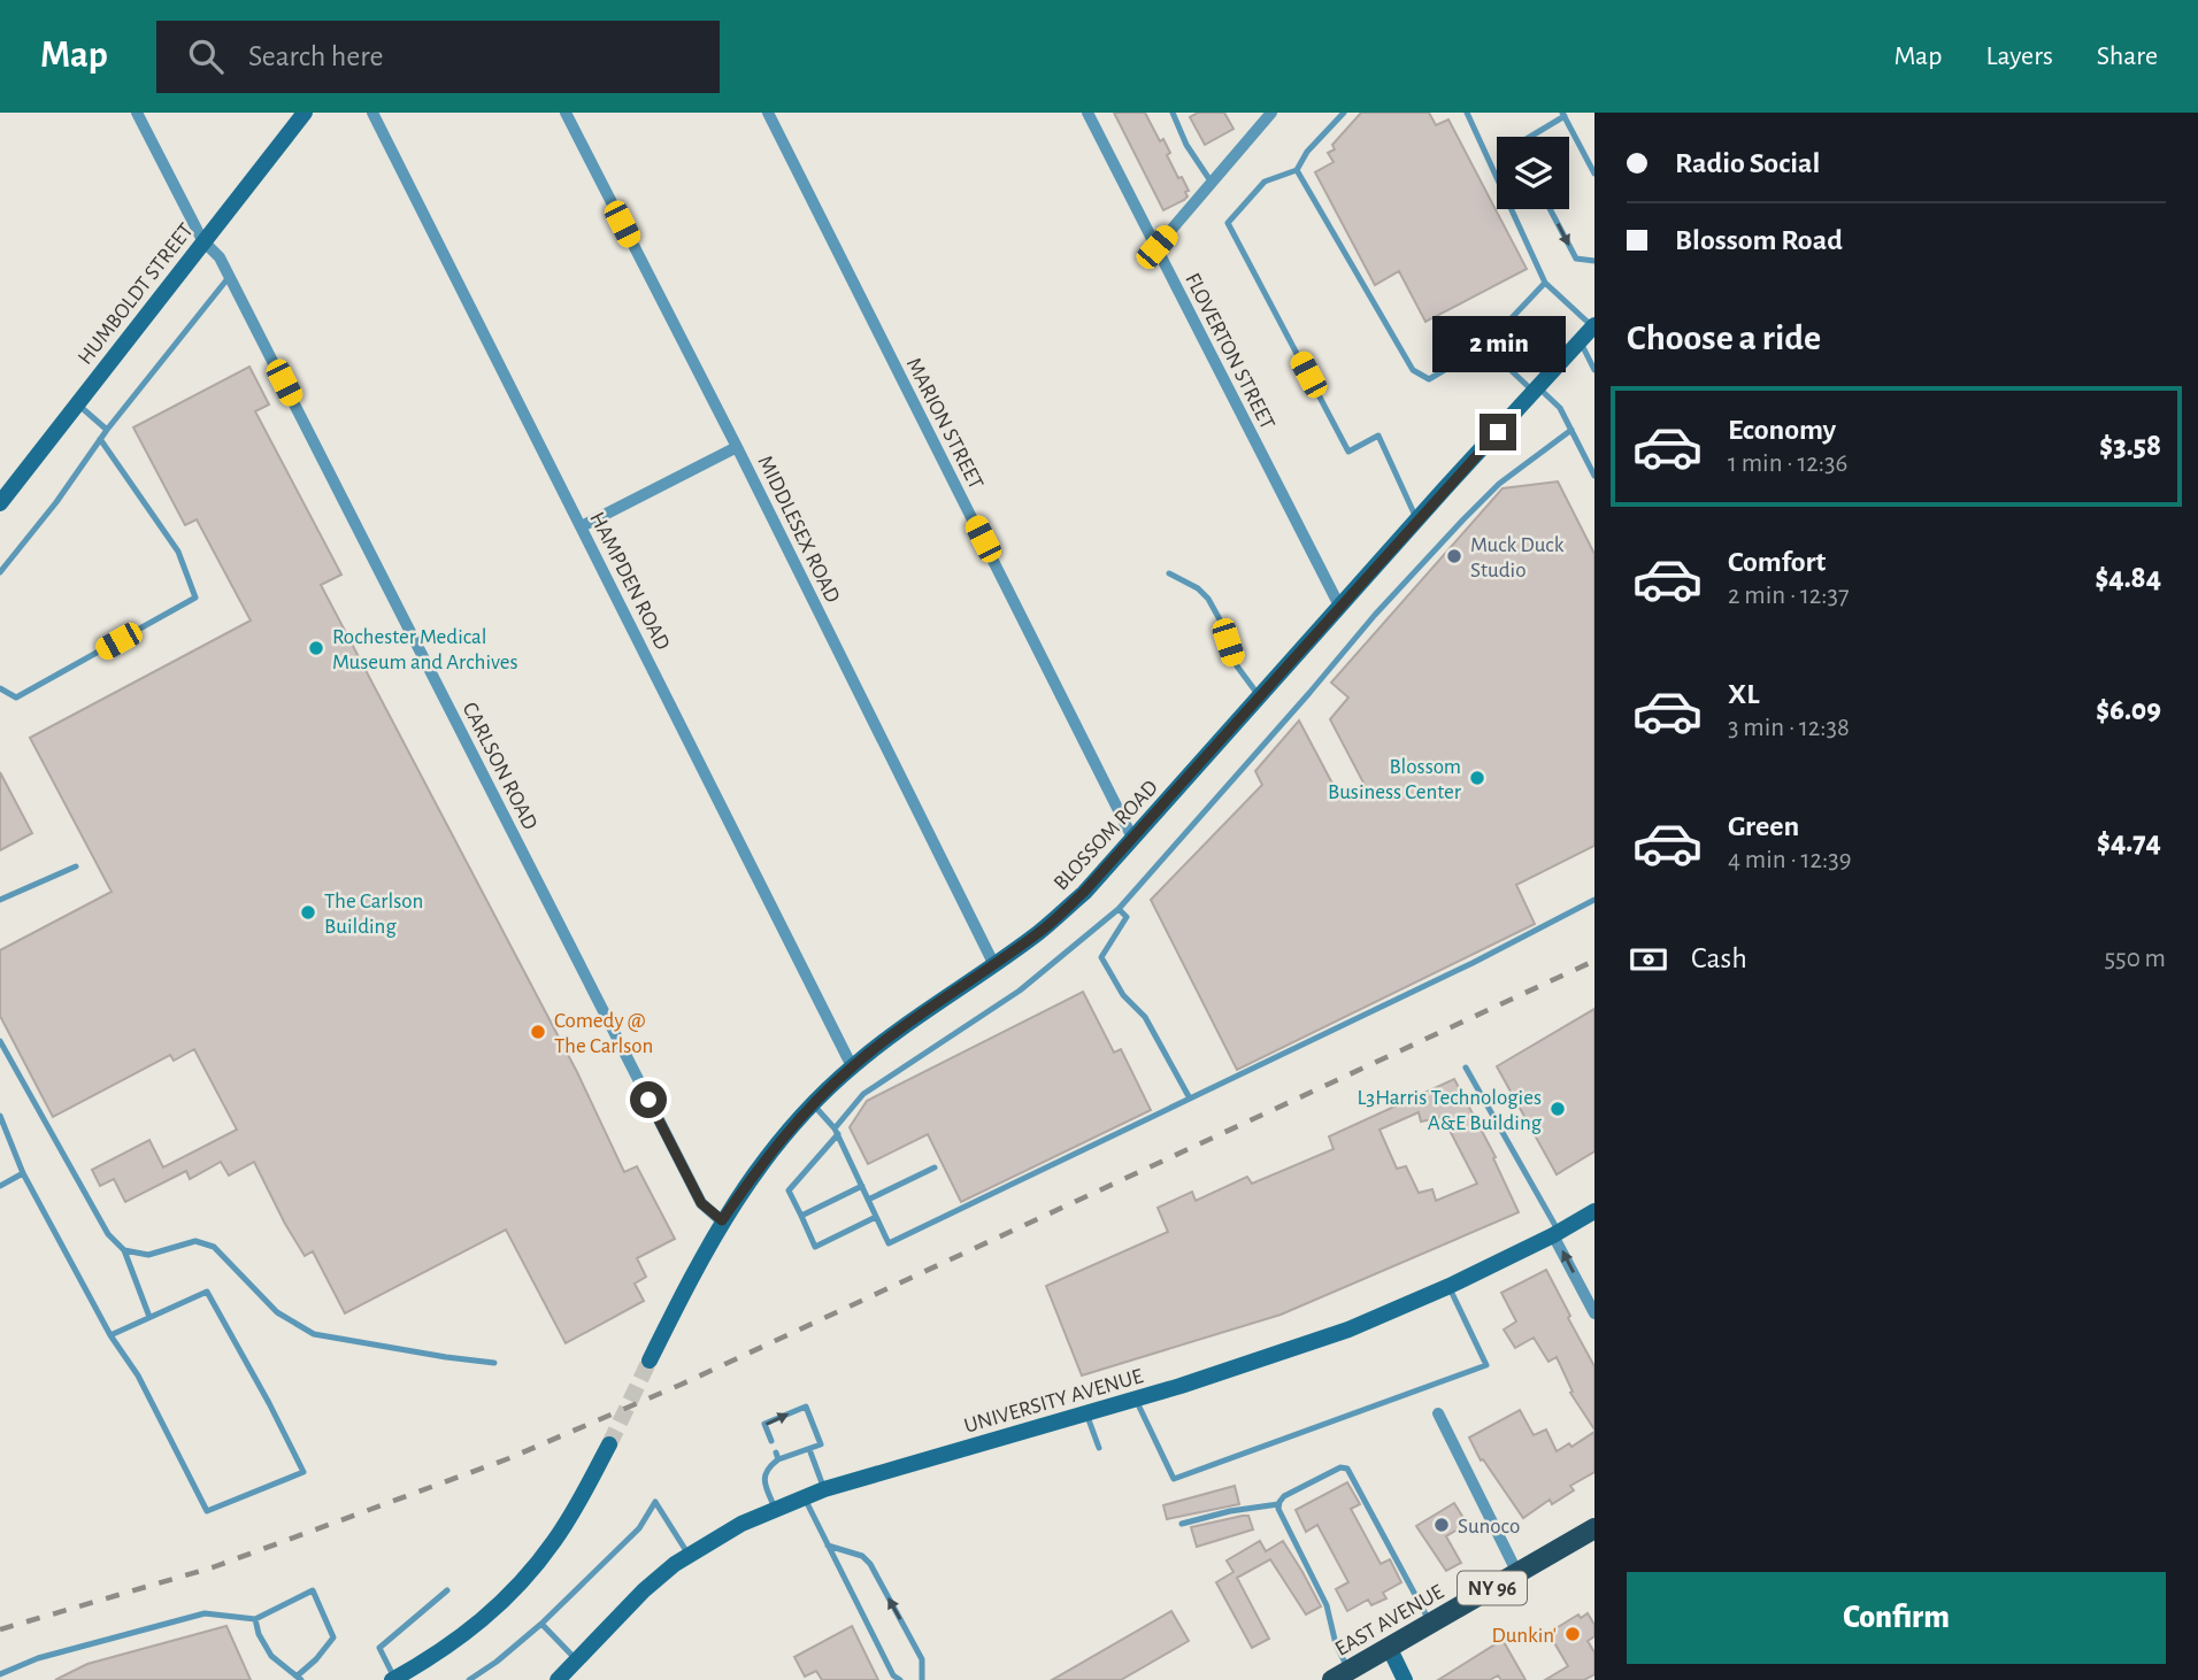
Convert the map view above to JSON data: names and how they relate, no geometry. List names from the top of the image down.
{
  "streets": {
    "main road": ["NY 96", "EAST AVENUE"],
    "street": [
      "HUMBOLDT STREET",
      "FLOVERTON STREET",
      "MARION STREET",
      "MIDDLESEX ROAD",
      "HAMPDEN ROAD",
      "CARLSON ROAD",
      "BLOSSOM ROAD",
      "UNIVERSITY AVENUE"
    ]
  },
  "crossings": [
    ["HUMBOLDT STREET", "CARLSON ROAD"],
    ["FLOVERTON STREET", "BLOSSOM ROAD"],
    ["MARION STREET", "BLOSSOM ROAD"],
    ["MIDDLESEX ROAD", "BLOSSOM ROAD"],
    ["HAMPDEN ROAD", "BLOSSOM ROAD"],
    ["CARLSON ROAD", "BLOSSOM ROAD"]
  ],
  "places": [
    "Muck Duck Studio",
    "Rochester Medical Museum and Archives",
    "Blossom Business Center",
    "The Carlson Building",
    "Comedy @ The Carlson",
    "L3Harris Technologies A&E Building",
    "Sunoco",
    "Dunkin'"
  ],
  "page": {
    "header": "Map",
    "search": "Search here",
    "nav": ["Map", "Layers", "Share"],
    "banner": ["Radio Social", "Blossom Road"],
    "heading": "Choose a ride",
    "bubble": "2 min",
    "list": [
      {
        "name": "Economy",
        "note": "1 min · 12:36",
        "value": "$3.58"
      },
      {
        "name": "Comfort",
        "note": "2 min · 12:37",
        "value": "$4.84"
      },
      {
        "name": "XL",
        "note": "3 min · 12:38",
        "value": "$6.09"
      },
      {
        "name": "Green",
        "note": "4 min · 12:39",
        "value": "$4.74"
      }
    ],
    "pay": ["Cash", "550 m"],
    "buttons": "Confirm"
  }
}
